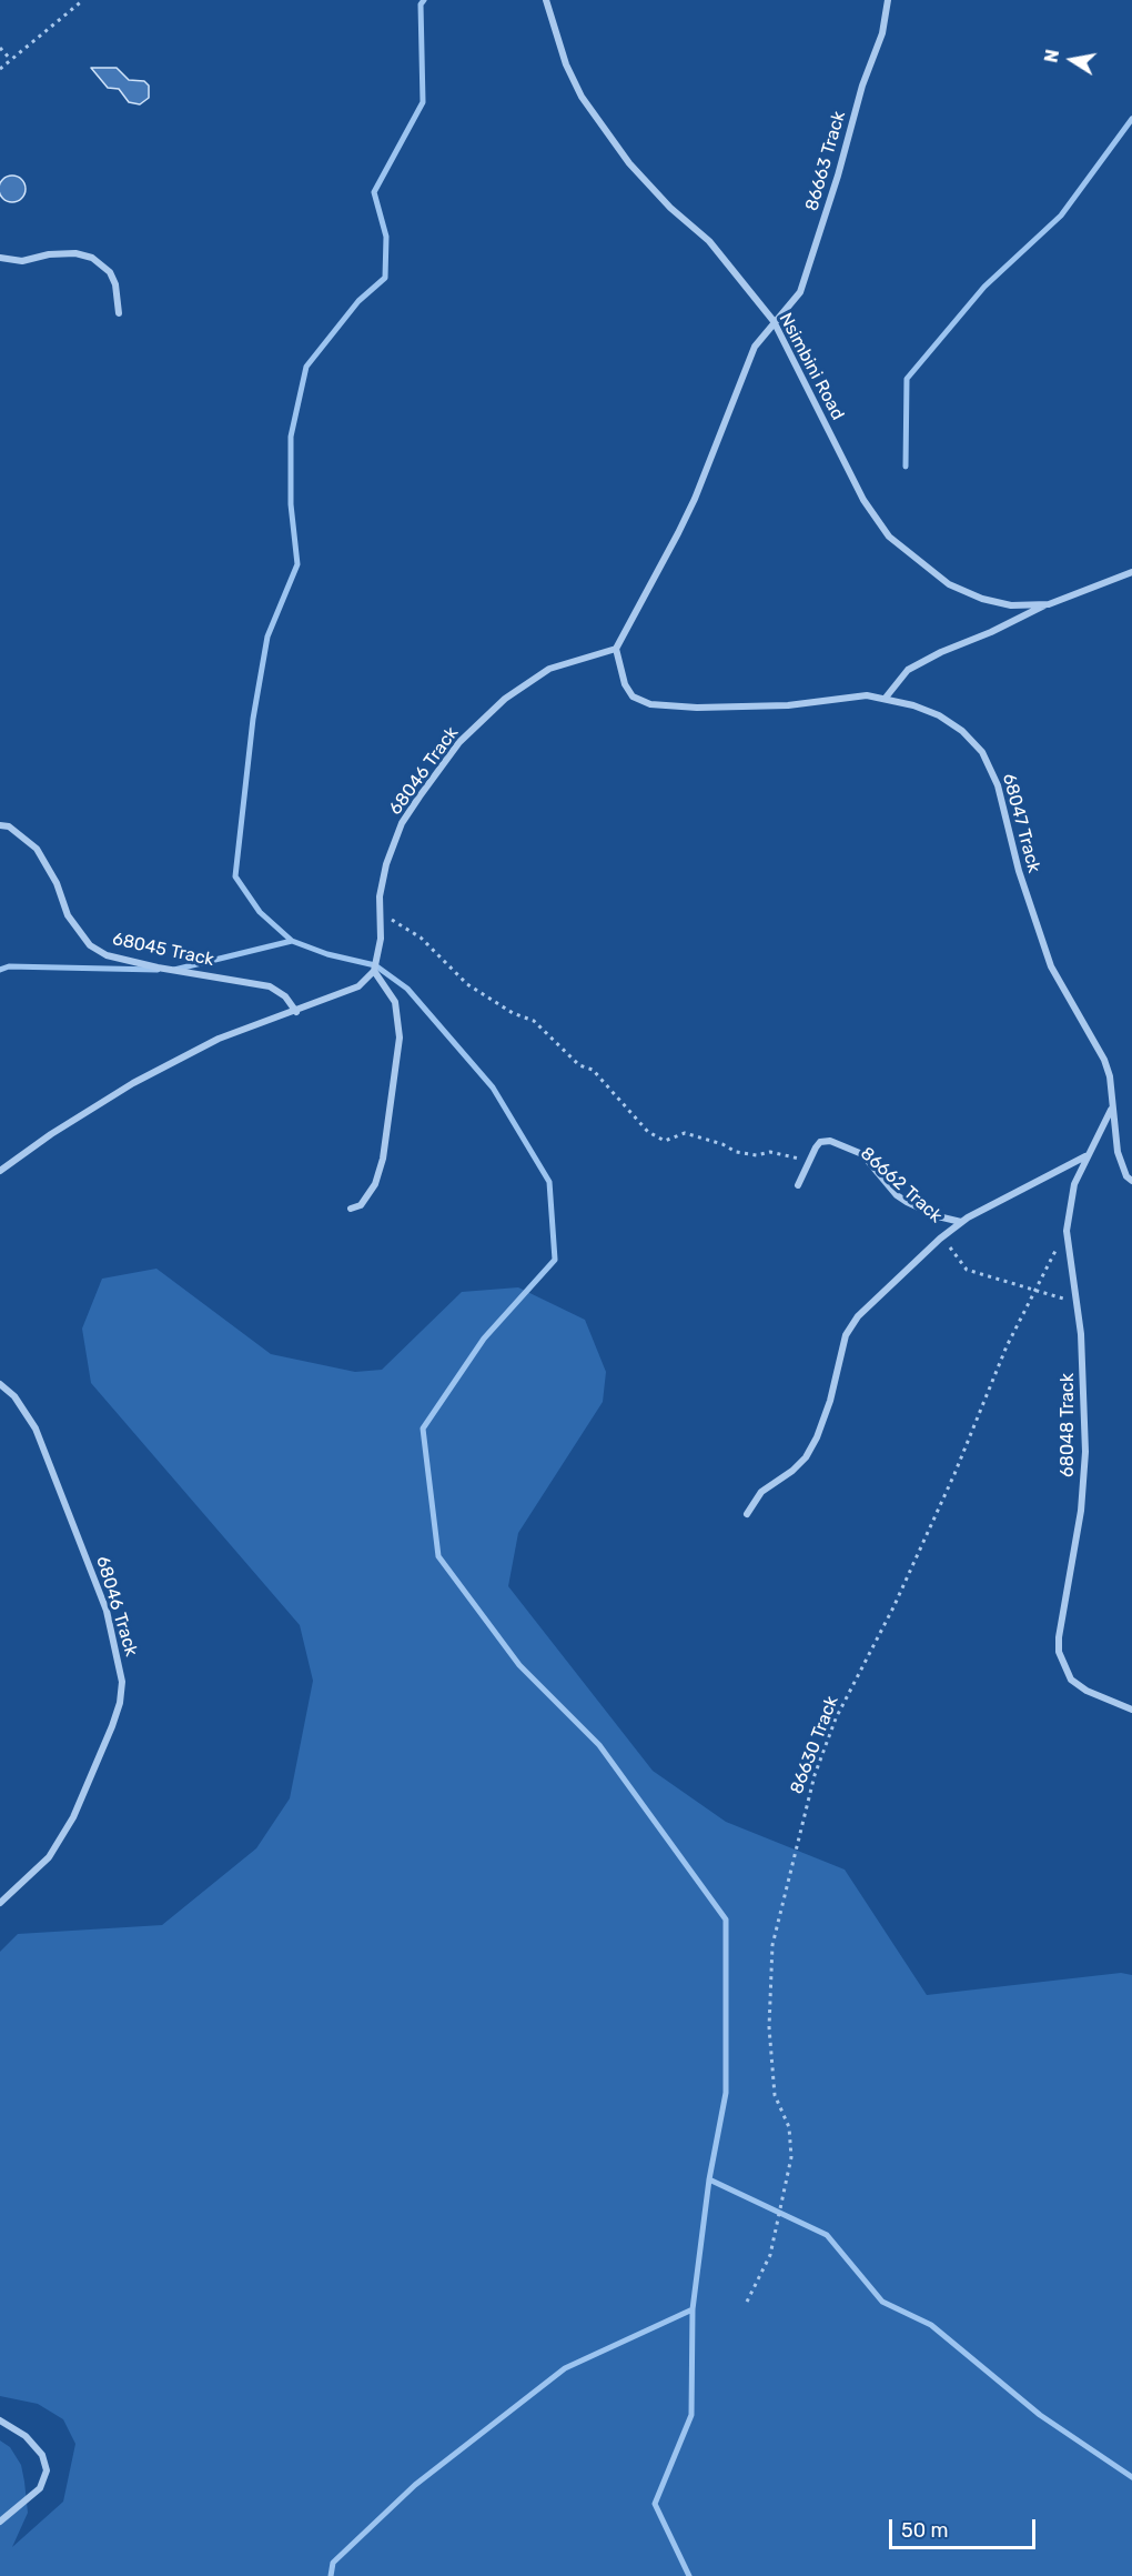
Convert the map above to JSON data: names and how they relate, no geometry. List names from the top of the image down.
{
  "streets": {
    "street": [
      "86663 Track",
      "Nsimbini Road",
      "68046 Track",
      "68047 Track",
      "68045 Track",
      "68048 Track"
    ],
    "path": ["86662 Track", "86630 Track"]
  },
  "crossings": [
    ["86663 Track", "Nsimbini Road"],
    ["68046 Track", "68047 Track"],
    ["68047 Track", "68048 Track"],
    ["86662 Track", "68048 Track"],
    ["86662 Track", "86630 Track"],
    ["68048 Track", "86630 Track"]
  ],
  "scale_bar": "50 m",
  "north": "left"
}
